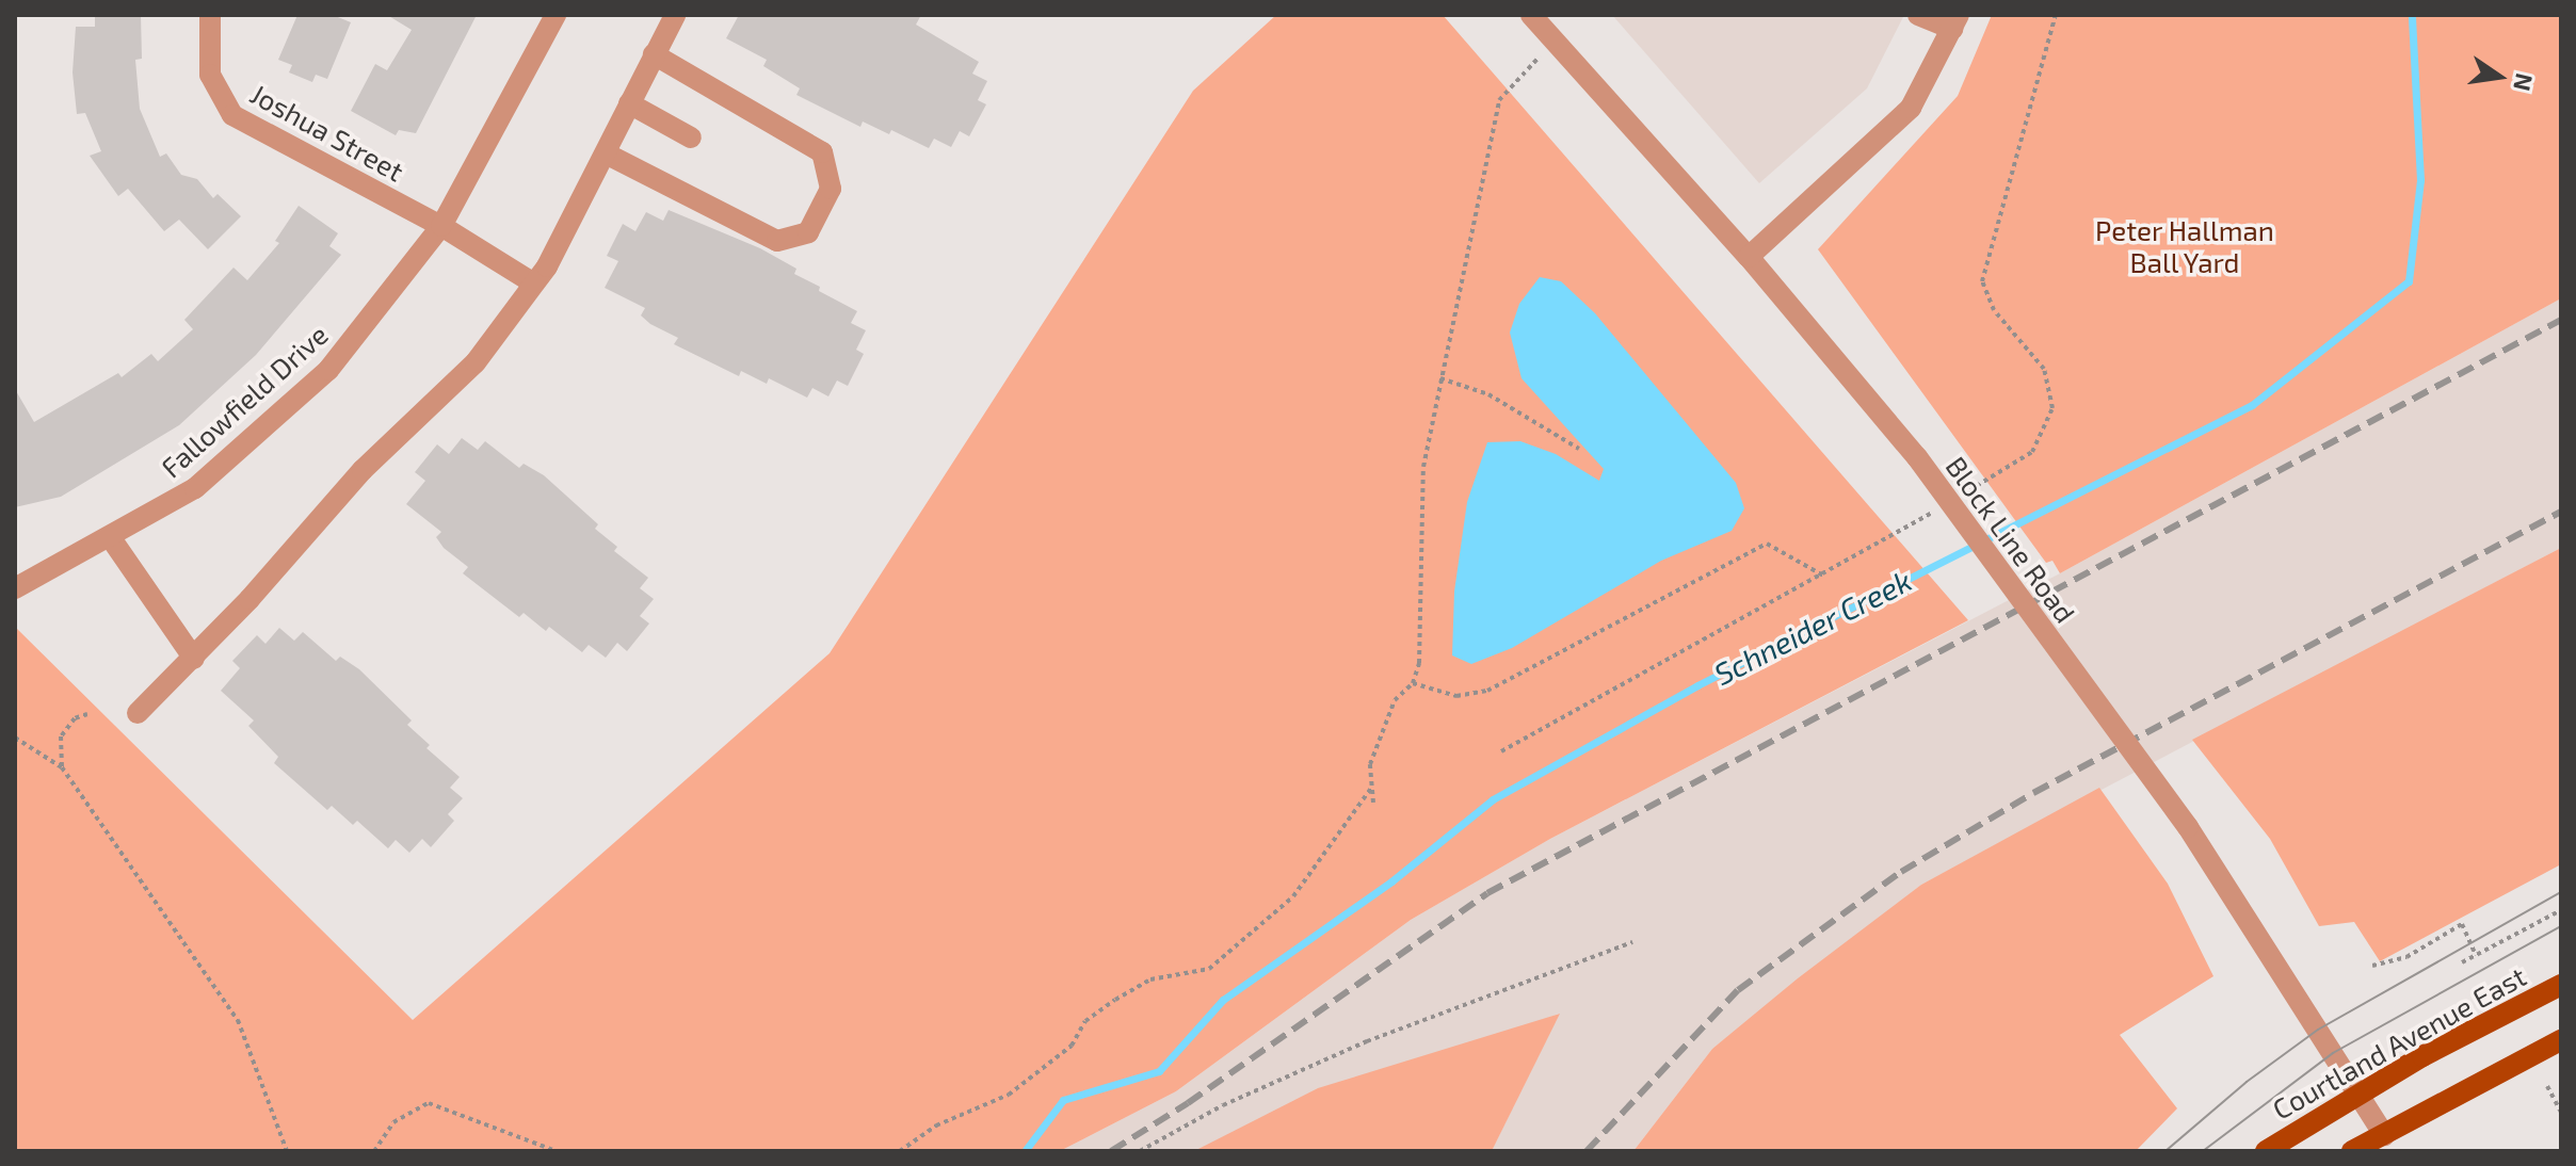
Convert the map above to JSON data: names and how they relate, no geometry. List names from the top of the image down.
{
  "streets": {
    "main road": ["Courtland Avenue East"],
    "street": ["Joshua Street", "Fallowfield Drive", "Block Line Road"]
  },
  "crossings": [
    ["Joshua Street", "Fallowfield Drive"],
    ["Block Line Road", "Courtland Avenue East"]
  ],
  "water": ["Schneider Creek"],
  "parks": ["Peter Hallman Ball Yard"],
  "north": "right"
}
